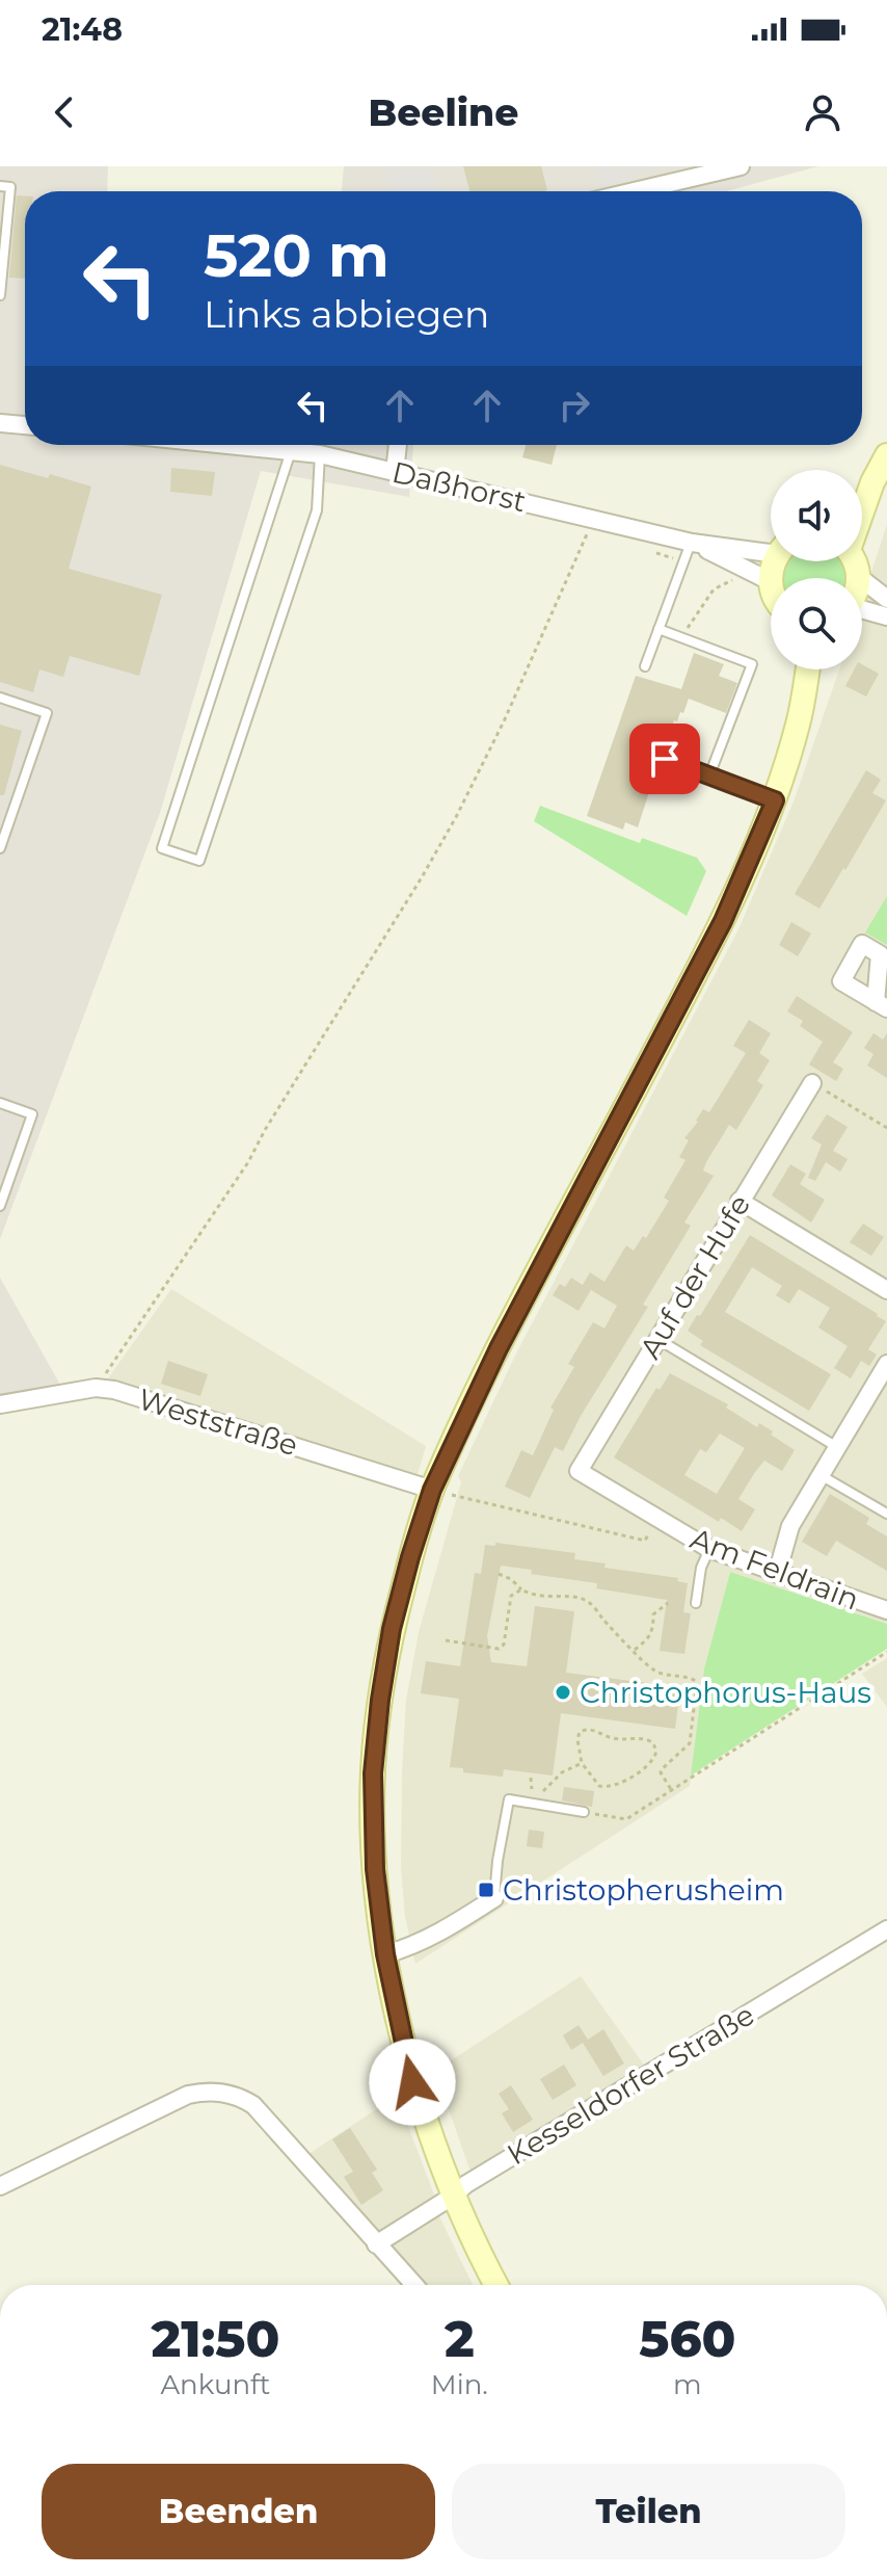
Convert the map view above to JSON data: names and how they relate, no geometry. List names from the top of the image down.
{
  "streets": {
    "street": [
      "Daßhorst",
      "Auf der Hufe",
      "Weststraße",
      "Am Feldrain",
      "Kesseldorfer Straße"
    ]
  },
  "crossings": [
    ["Auf der Hufe", "Am Feldrain"]
  ],
  "places": {
    "other": ["Christophorus-Haus"],
    "transit": ["Christopherusheim"]
  },
  "page": {
    "status": "21:48",
    "header": "Beeline",
    "turn": ["520 m", "Links abbiegen"],
    "eta": [
      "21:50",
      "Ankunft",
      "2",
      "Min.",
      "560",
      "m"
    ],
    "buttons": ["Beenden", "Teilen"]
  }
}
